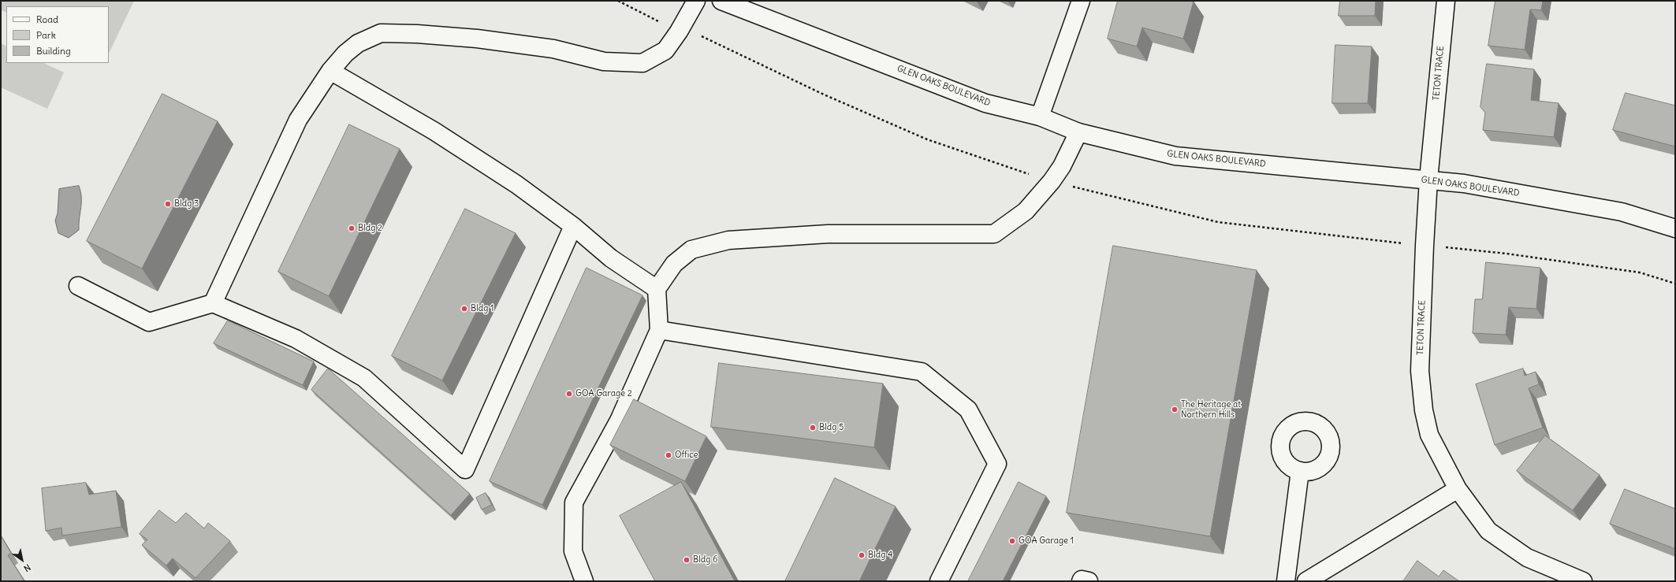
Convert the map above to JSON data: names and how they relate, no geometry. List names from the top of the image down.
{
  "streets": {
    "main road": ["TETON TRACE", "GLEN OAKS BOULEVARD"]
  },
  "crossings": [
    ["TETON TRACE", "GLEN OAKS BOULEVARD"]
  ],
  "places": [
    "Bldg 3",
    "Bldg 2",
    "Bldg 1",
    "GOA Garage 2",
    "The Heritage at Northern Hills",
    "Bldg 5",
    "Office",
    "GOA Garage 1",
    "Bldg 4",
    "Bldg 6"
  ],
  "legend": ["Road", "Park", "Building"],
  "north": "bottom right"
}
